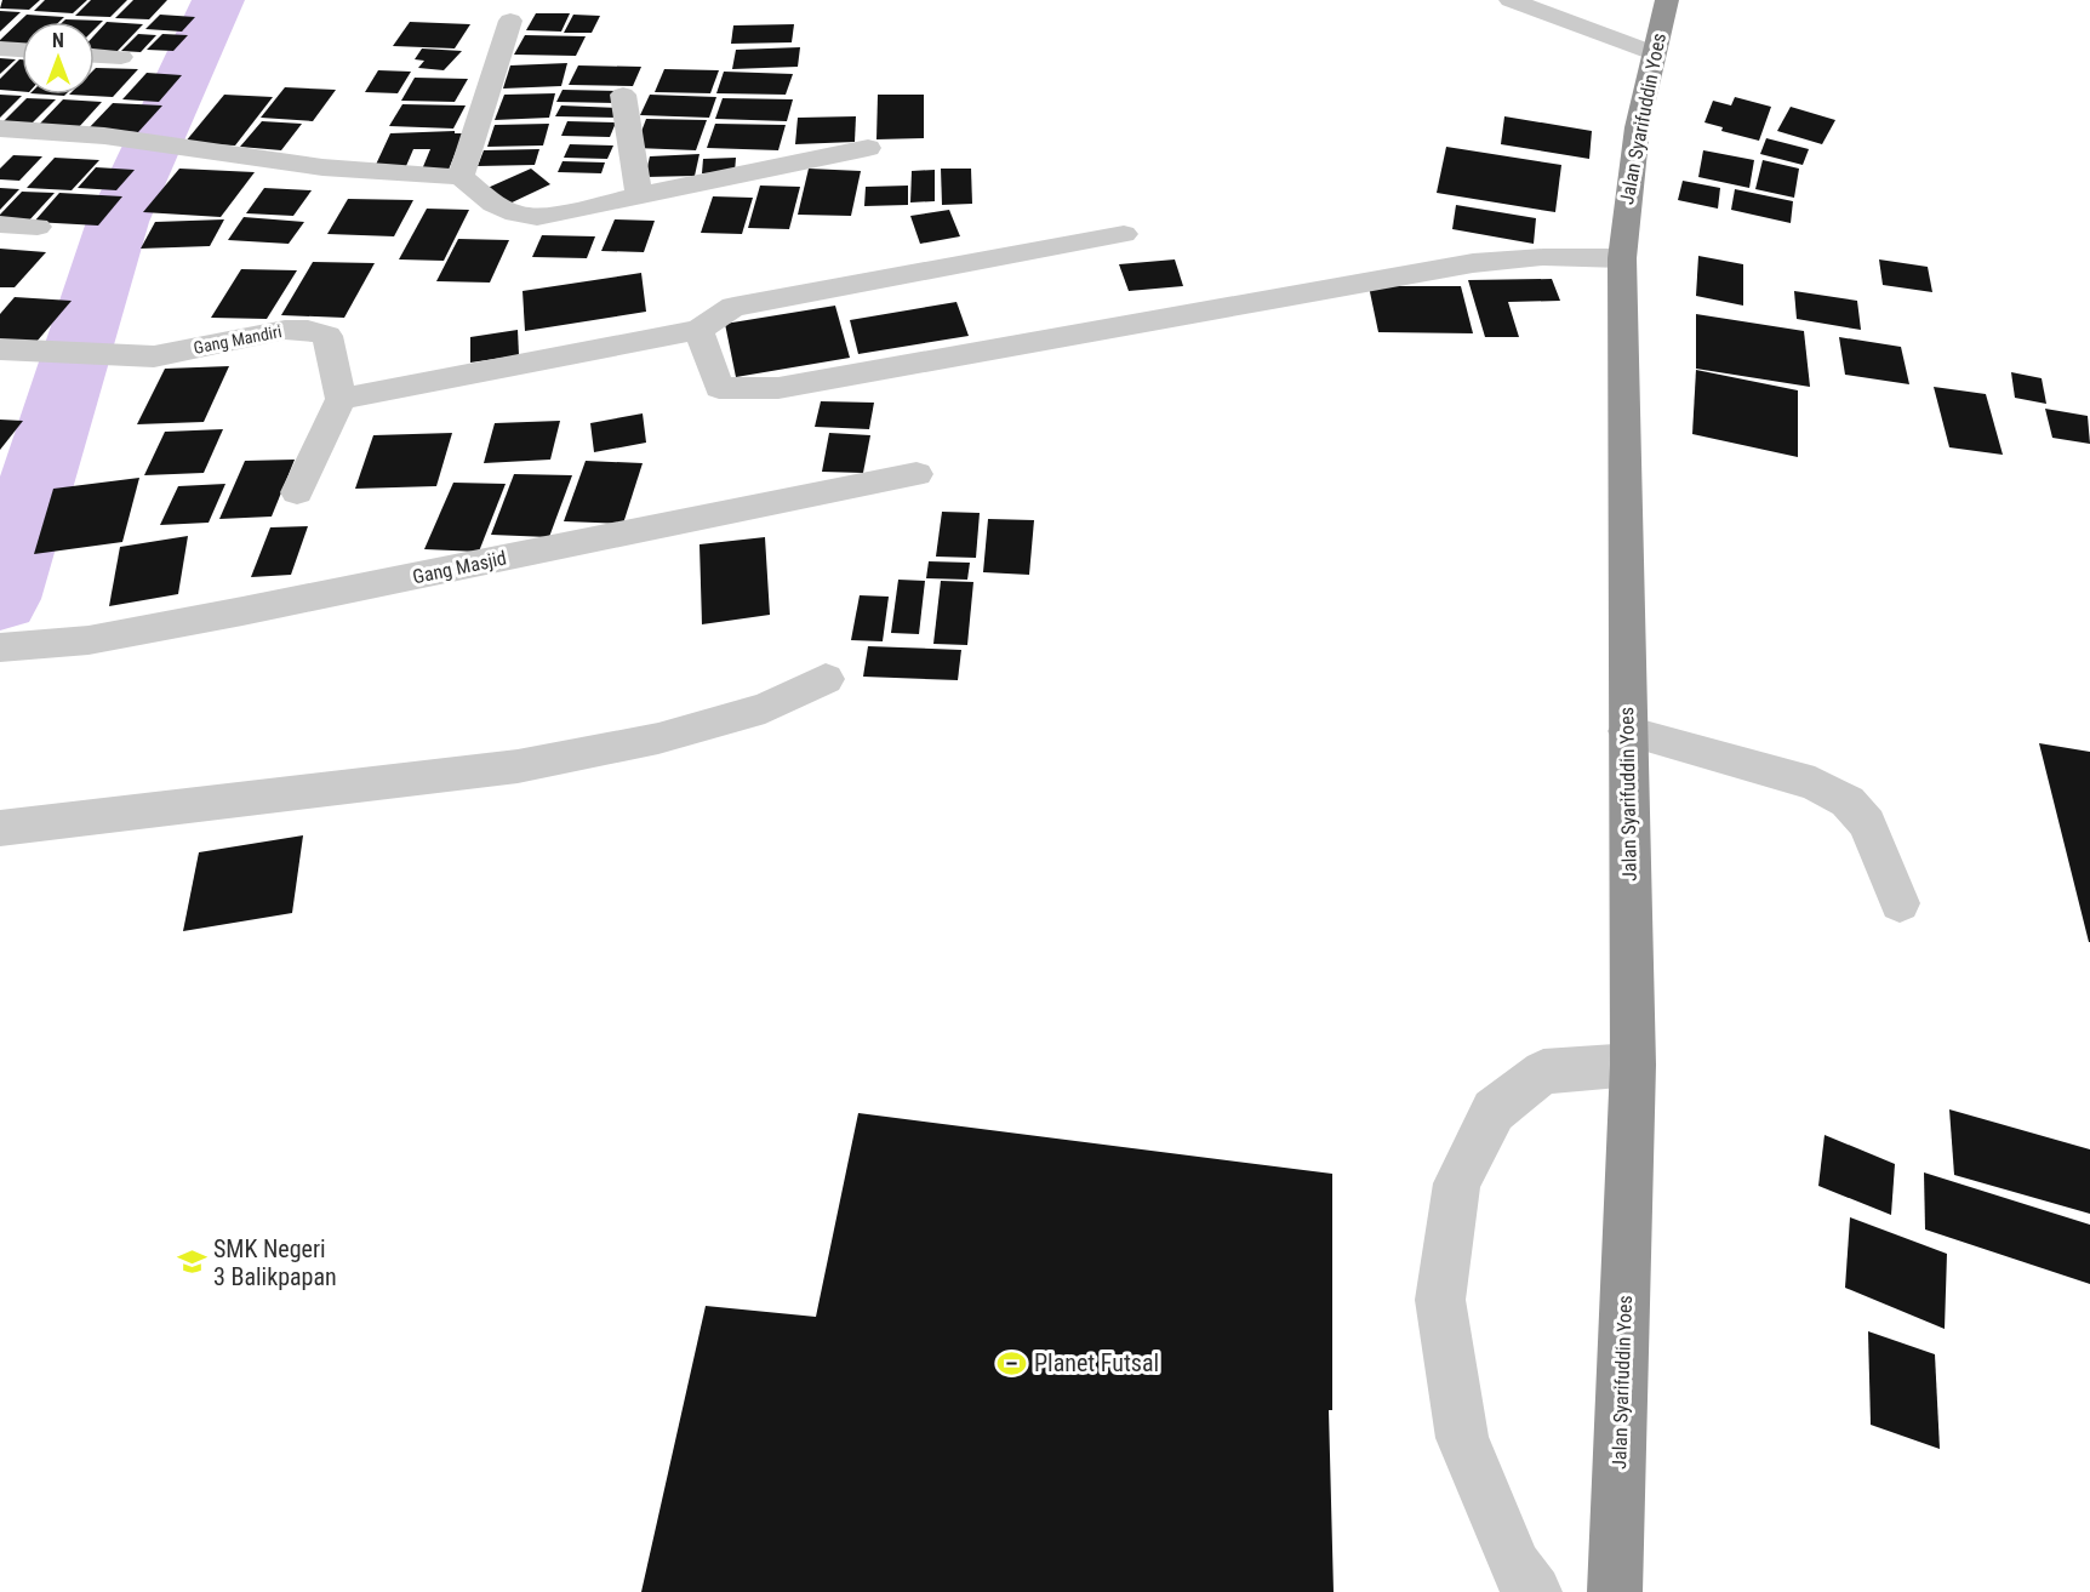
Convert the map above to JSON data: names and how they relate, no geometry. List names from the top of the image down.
{
  "streets": {
    "highway": ["Jalan Syarifuddin Yoes"],
    "street": ["Gang Mandiri", "Gang Masjid"]
  },
  "places": {
    "school or university": ["SMK Negeri 3 Balikpapan"],
    "sports": ["Planet Futsal"]
  },
  "north": "top"
}
